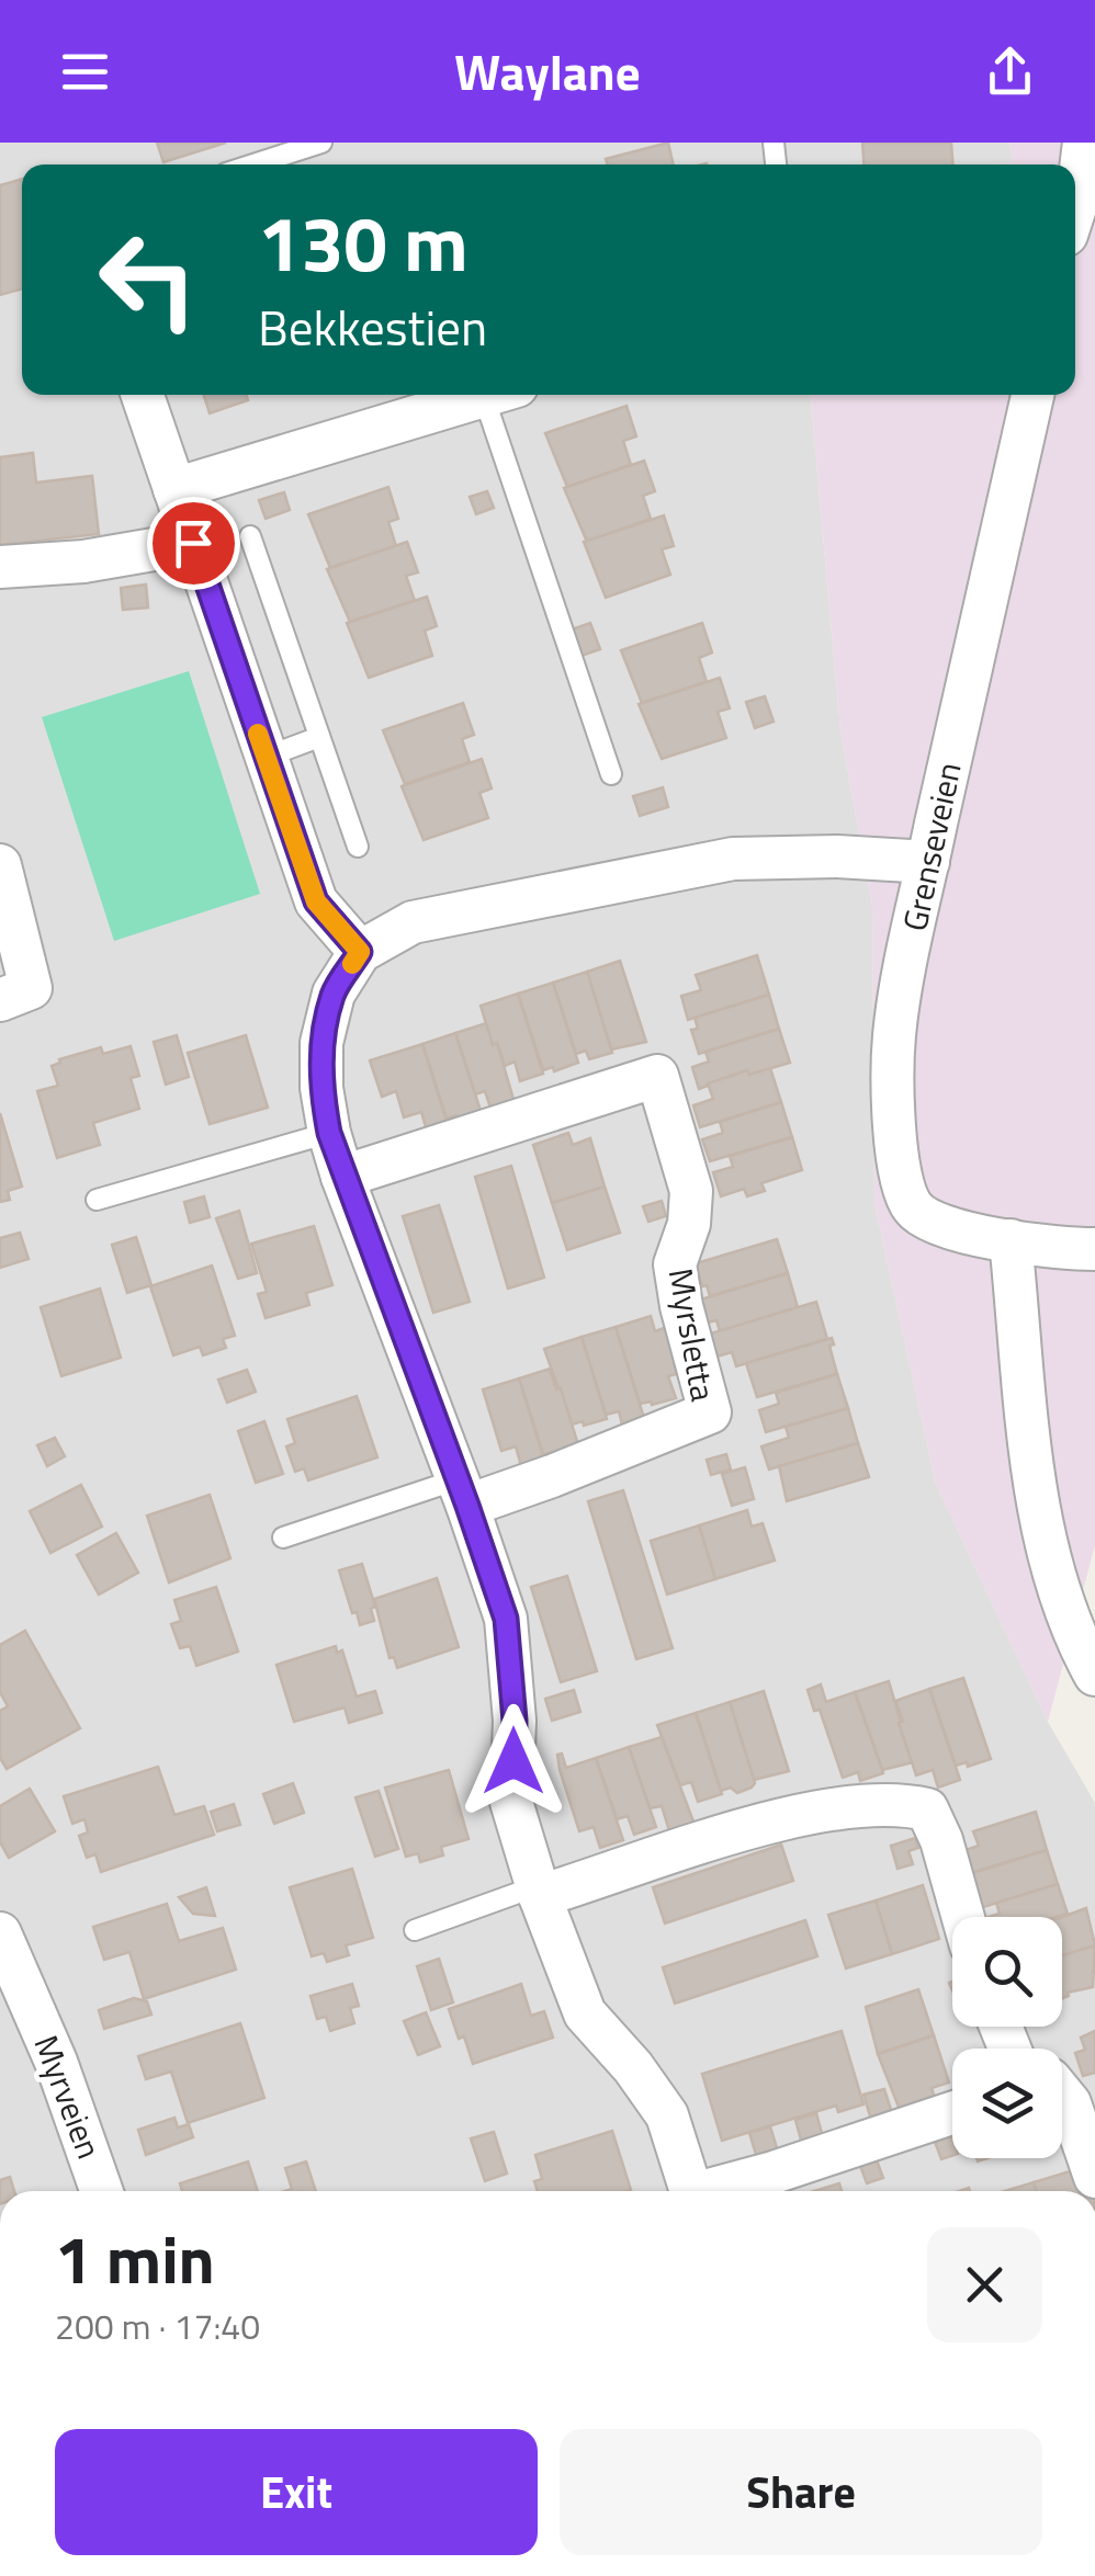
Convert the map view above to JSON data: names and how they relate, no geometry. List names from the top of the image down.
{
  "streets": {
    "street": ["Grenseveien", "Myrsletta", "Myrveien"]
  },
  "page": {
    "header": "Waylane",
    "turn": ["130 m", "Bekkestien"],
    "heading": ["1 min", "200 m · 17:40"],
    "buttons": ["Exit", "Share"]
  }
}
